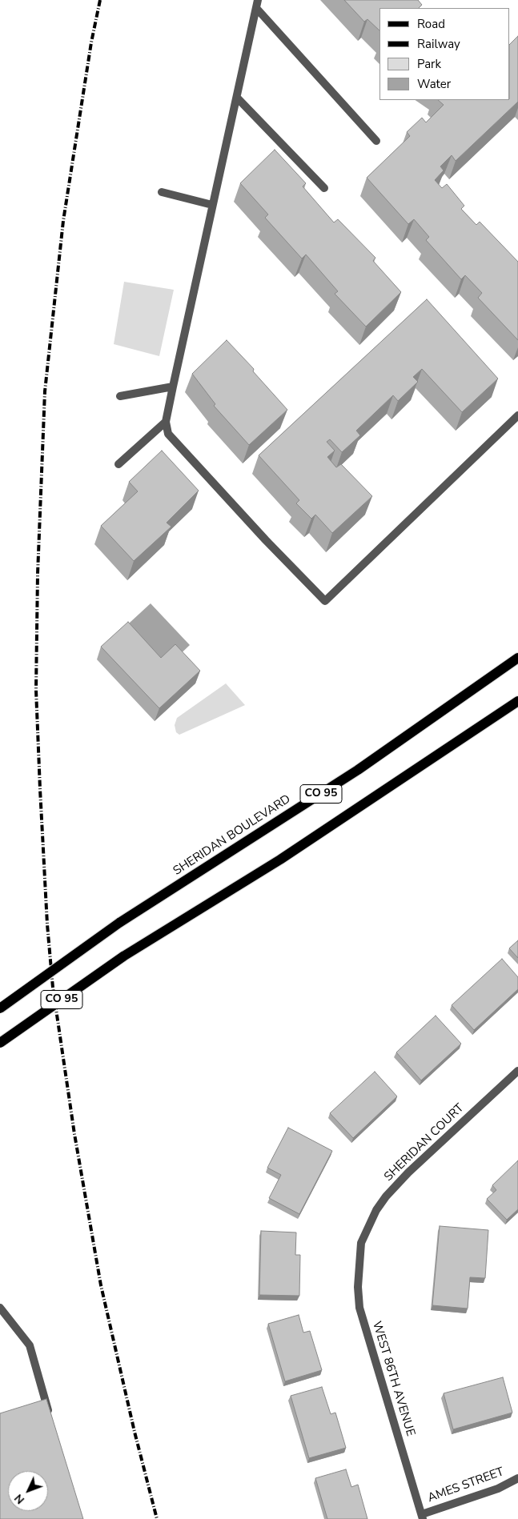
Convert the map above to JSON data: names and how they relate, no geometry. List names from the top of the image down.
{
  "streets": {
    "main road": ["CO 95", "SHERIDAN BOULEVARD"],
    "street": ["SHERIDAN COURT", "WEST 86TH AVENUE", "AMES STREET"]
  },
  "crossings": [
    ["SHERIDAN COURT", "WEST 86TH AVENUE"],
    ["WEST 86TH AVENUE", "AMES STREET"]
  ],
  "legend": [
    "Road",
    "Railway",
    "Park",
    "Water"
  ],
  "north": "bottom left"
}
